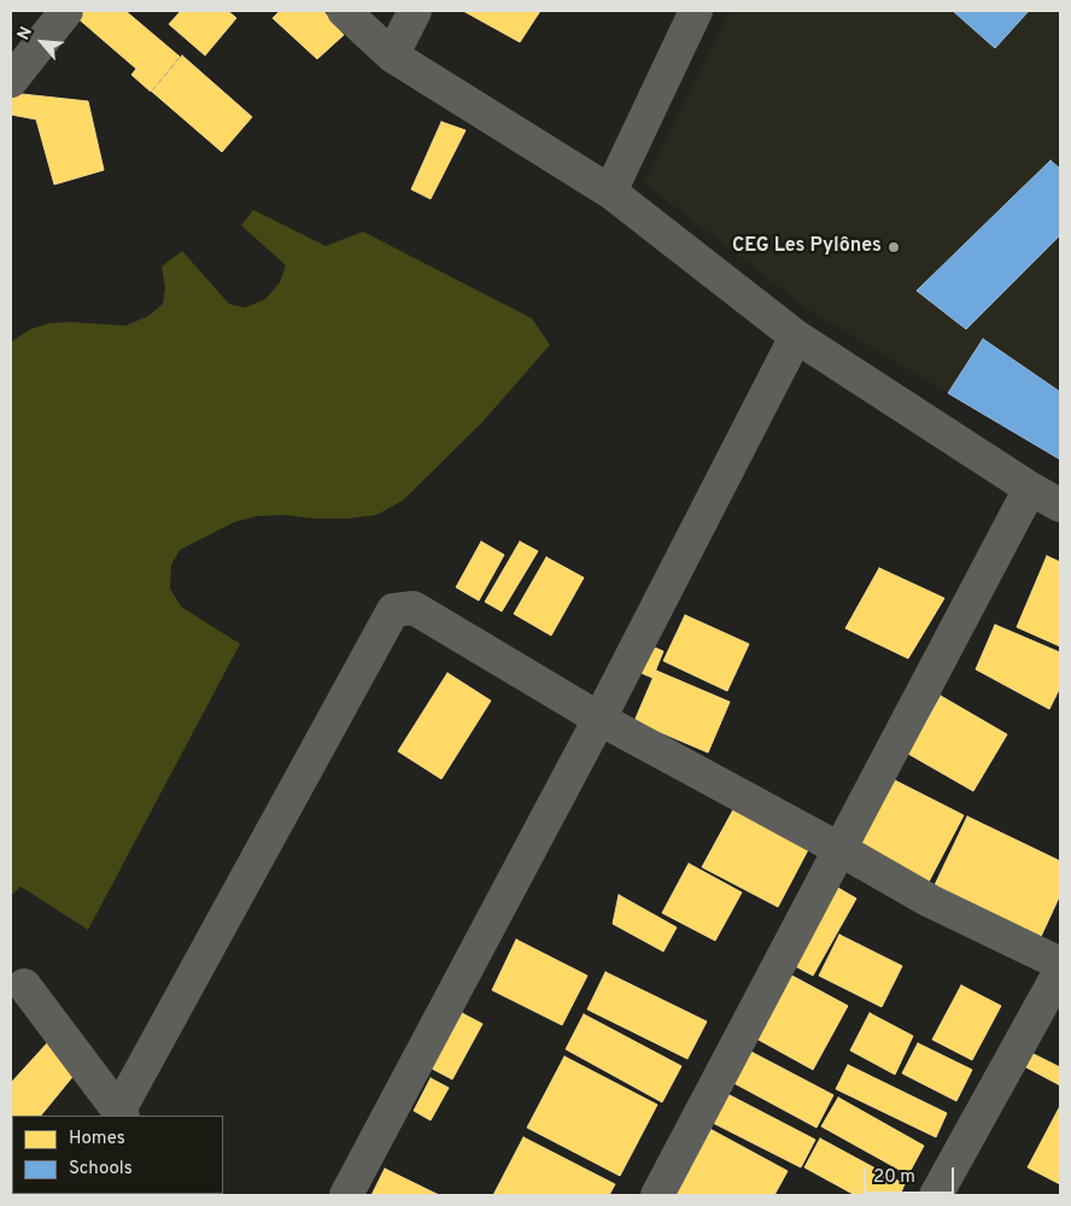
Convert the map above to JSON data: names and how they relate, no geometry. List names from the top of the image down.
{
  "places": ["CEG Les Pylônes"],
  "legend": ["Homes", "Schools"],
  "scale_bar": "20 m",
  "north": "top left"
}
